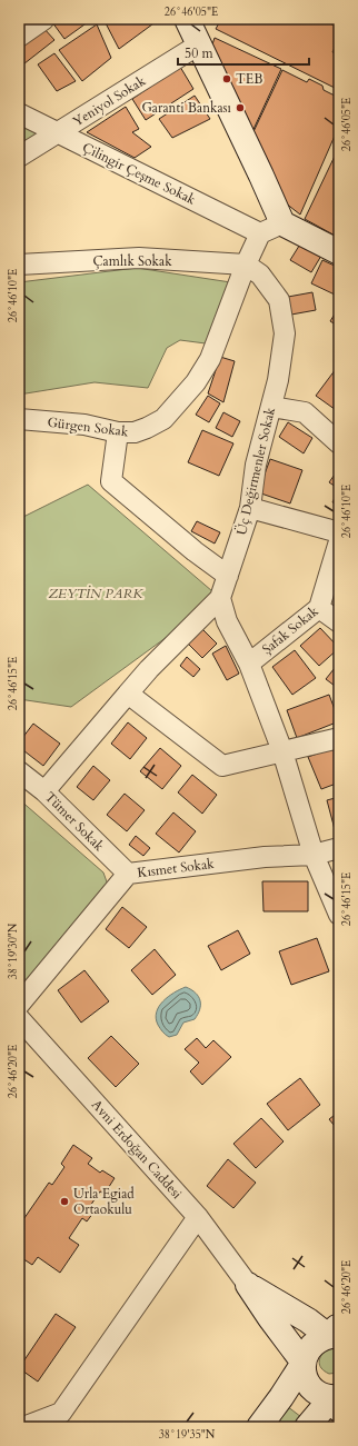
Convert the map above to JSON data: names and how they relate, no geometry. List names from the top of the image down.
{
  "streets": {
    "street": [
      "Yeniyol Sokak",
      "Çilingir Çeşme Sokak",
      "Çamlık Sokak",
      "Gürgen Sokak",
      "Üç Değirmenler Sokak",
      "Şafak Sokak",
      "Tümer Sokak",
      "Kısmet Sokak",
      "Avni Erdoğan Caddesi"
    ]
  },
  "crossings": [
    ["Yeniyol Sokak", "Çilingir Çeşme Sokak"],
    ["Çamlık Sokak", "Gürgen Sokak"],
    ["Çamlık Sokak", "Üç Değirmenler Sokak"],
    ["Gürgen Sokak", "Üç Değirmenler Sokak"],
    ["Tümer Sokak", "Kısmet Sokak"]
  ],
  "parks": ["ZEYTİN PARK"],
  "places": ["TEB", "Garanti Bankası", "Urla Egiad Ortaokulu"],
  "scale_bar": "50 m",
  "coordinates": [
    "26°46'05\"E",
    "26°46'10\"E",
    "26°46'15\"E",
    "38°19'30\"N",
    "26°46'20\"E",
    "38°19'35\"N"
  ]
}
